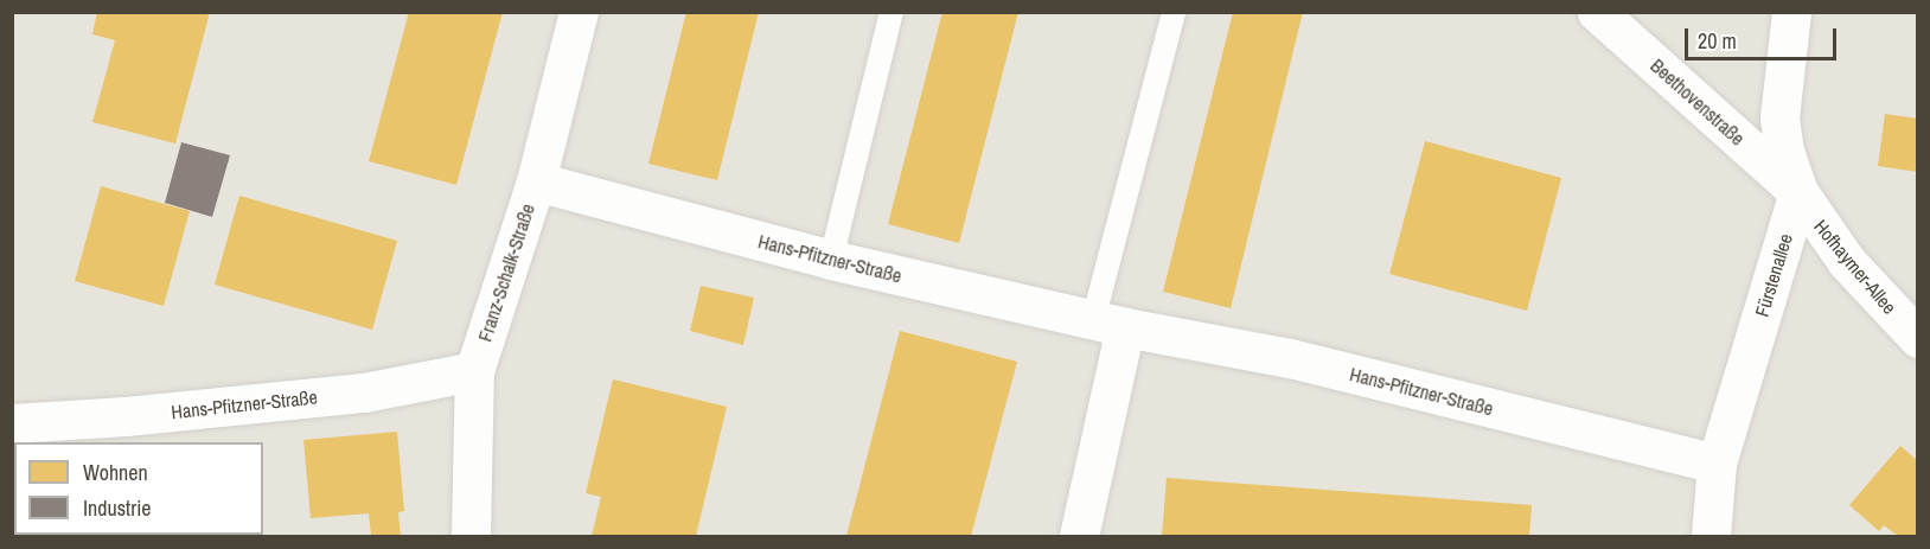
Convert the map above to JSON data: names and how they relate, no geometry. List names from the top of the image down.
{
  "streets": {
    "street": [
      "Beethovenstraße",
      "Hans-Pfitzner-Straße",
      "Hofhaymer-Allee",
      "Franz-Schalk-Straße",
      "Fürstenallee"
    ]
  },
  "crossings": [
    ["Beethovenstraße", "Hofhaymer-Allee"],
    ["Beethovenstraße", "Fürstenallee"],
    ["Hans-Pfitzner-Straße", "Franz-Schalk-Straße"],
    ["Hans-Pfitzner-Straße", "Fürstenallee"],
    ["Hofhaymer-Allee", "Fürstenallee"]
  ],
  "legend": ["Wohnen", "Industrie"],
  "scale_bar": "20 m"
}
